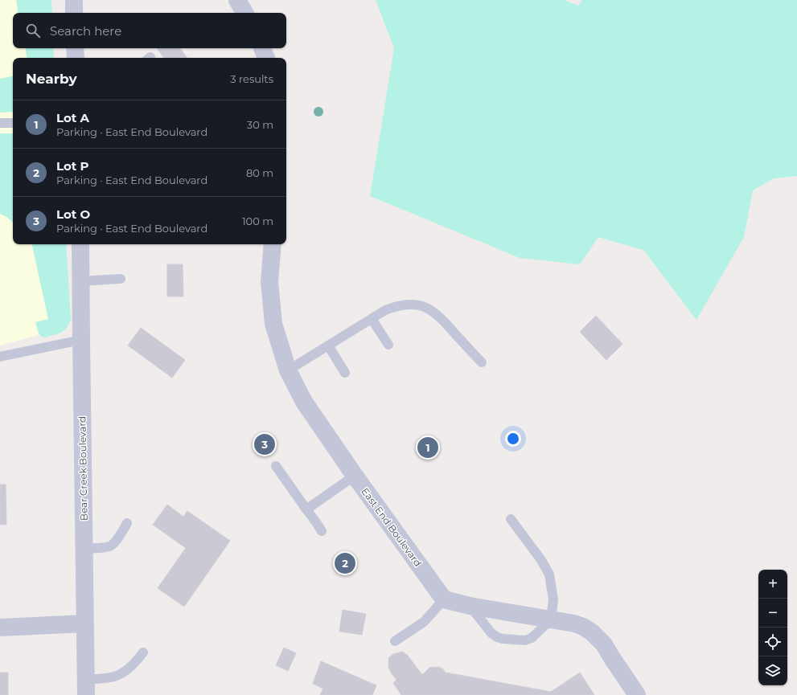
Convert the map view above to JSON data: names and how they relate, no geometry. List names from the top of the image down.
{
  "streets": {
    "street": ["Bear Creek Boulevard", "East End Boulevard"]
  },
  "page": {
    "search": "Search here",
    "heading": ["Nearby", "3 results"],
    "list": [
      {
        "mark": "1",
        "name": "Lot A",
        "note": "Parking · East End Boulevard",
        "value": "30 m"
      },
      {
        "mark": "2",
        "name": "Lot P",
        "note": "Parking · East End Boulevard",
        "value": "80 m"
      },
      {
        "mark": "3",
        "name": "Lot O",
        "note": "Parking · East End Boulevard",
        "value": "100 m"
      }
    ],
    "pins": ["3", "1", "2"],
    "map_buttons": ["+", "−"]
  }
}
